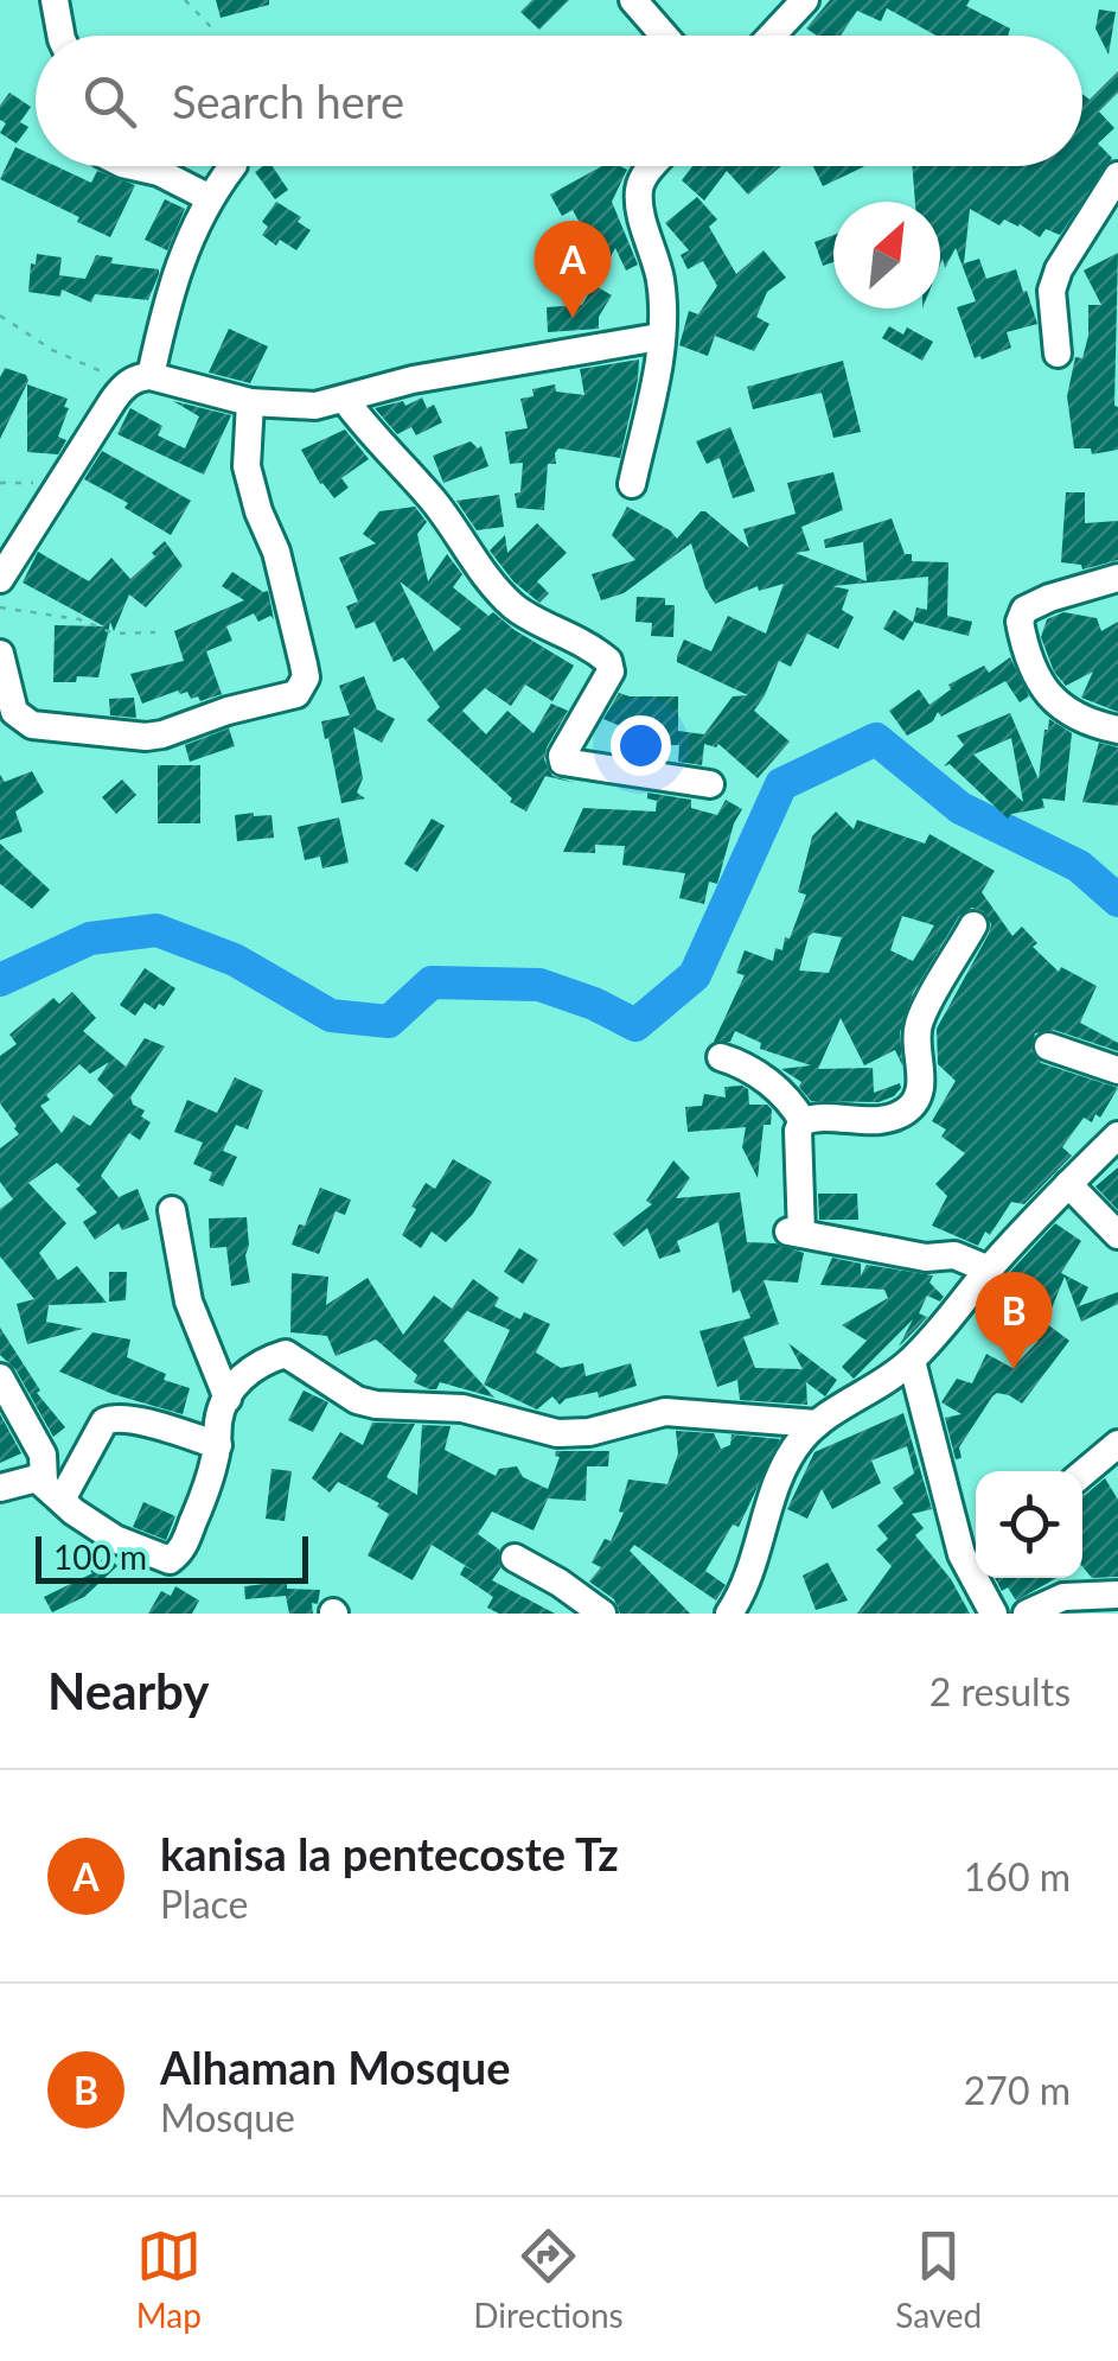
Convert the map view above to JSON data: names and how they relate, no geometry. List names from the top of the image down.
{
  "scale_bar": "100 m",
  "north": "top right",
  "page": {
    "search": "Search here",
    "pins": ["A", "B"],
    "scale": "100 m",
    "heading": ["Nearby", "2 results"],
    "list": [
      {
        "mark": "A",
        "name": "kanisa la pentecoste Tz",
        "note": "Place",
        "value": "160 m"
      },
      {
        "mark": "B",
        "name": "Alhaman Mosque",
        "note": "Mosque",
        "value": "270 m"
      }
    ],
    "nav": ["Map", "Directions", "Saved"]
  }
}
